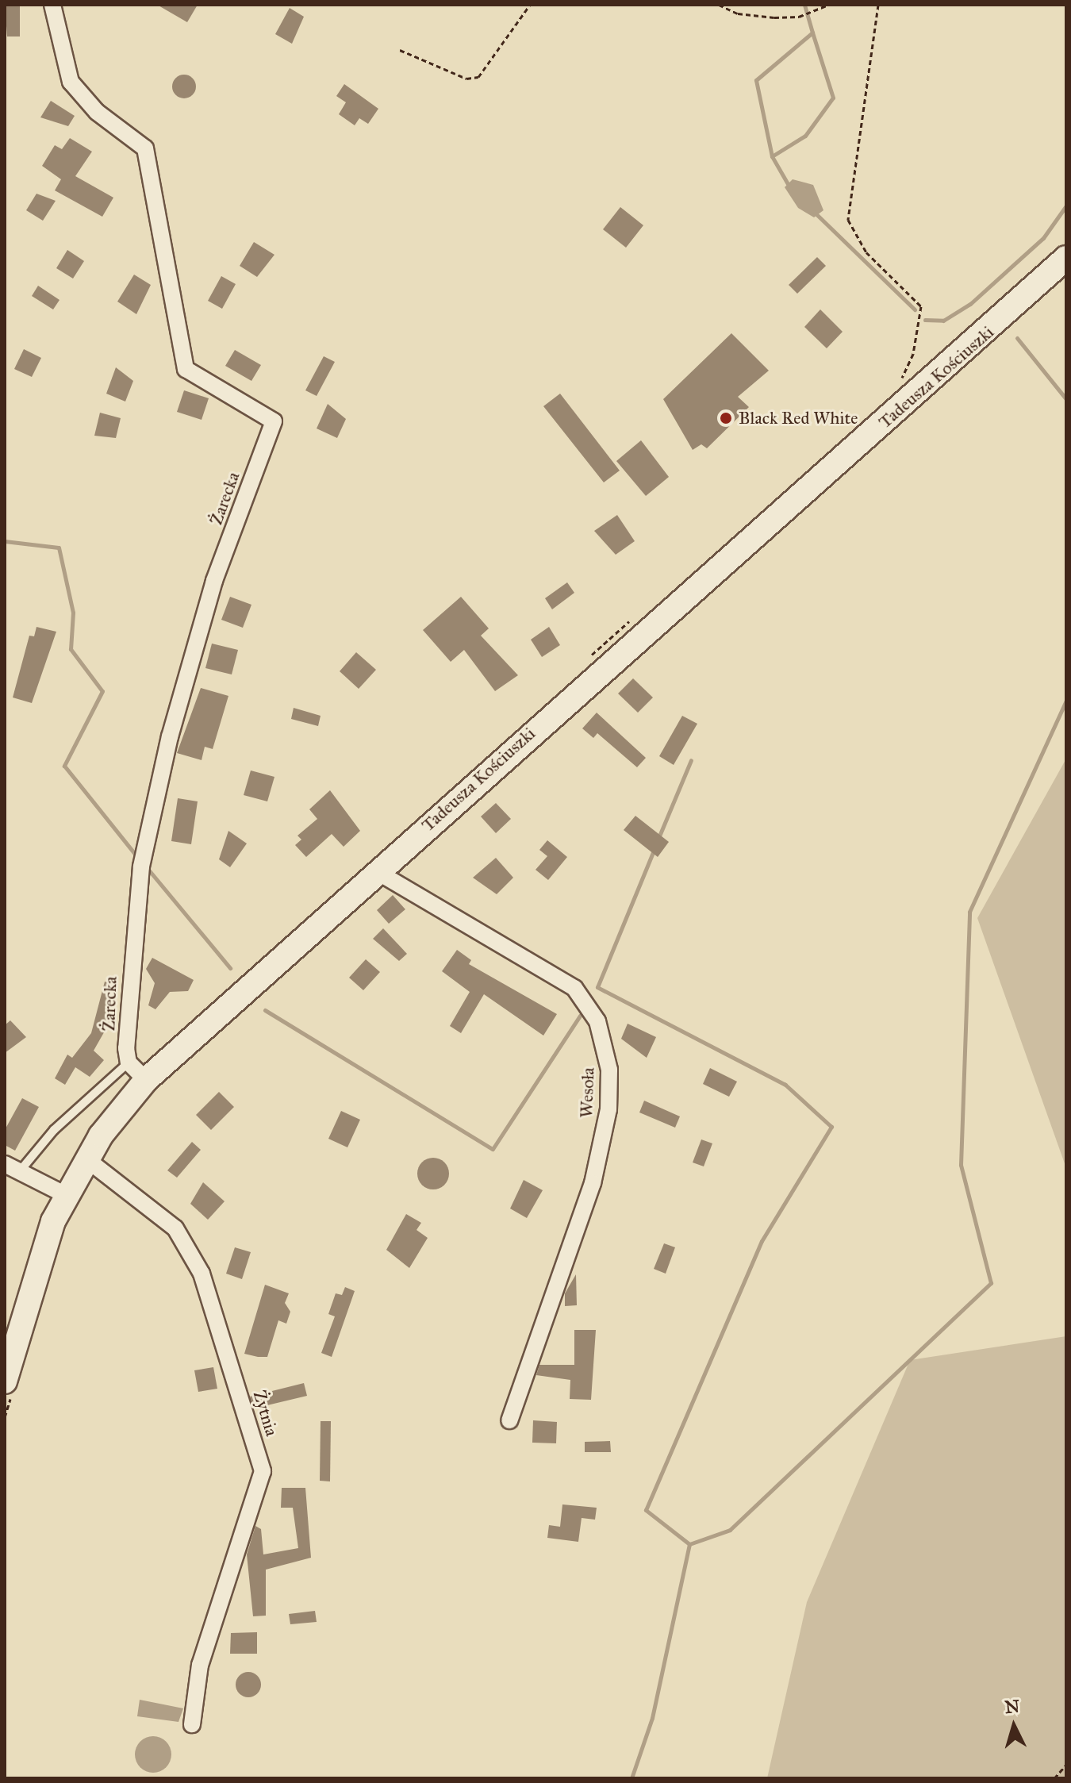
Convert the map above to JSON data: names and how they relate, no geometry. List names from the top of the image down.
{
  "streets": {
    "main road": ["Tadeusza Kościuszki"],
    "street": ["Żarecka", "Wesoła", "Żytnia"]
  },
  "crossings": [
    ["Tadeusza Kościuszki", "Wesoła"],
    ["Tadeusza Kościuszki", "Żytnia"]
  ],
  "places": ["Black Red White"],
  "north": "top"
}
